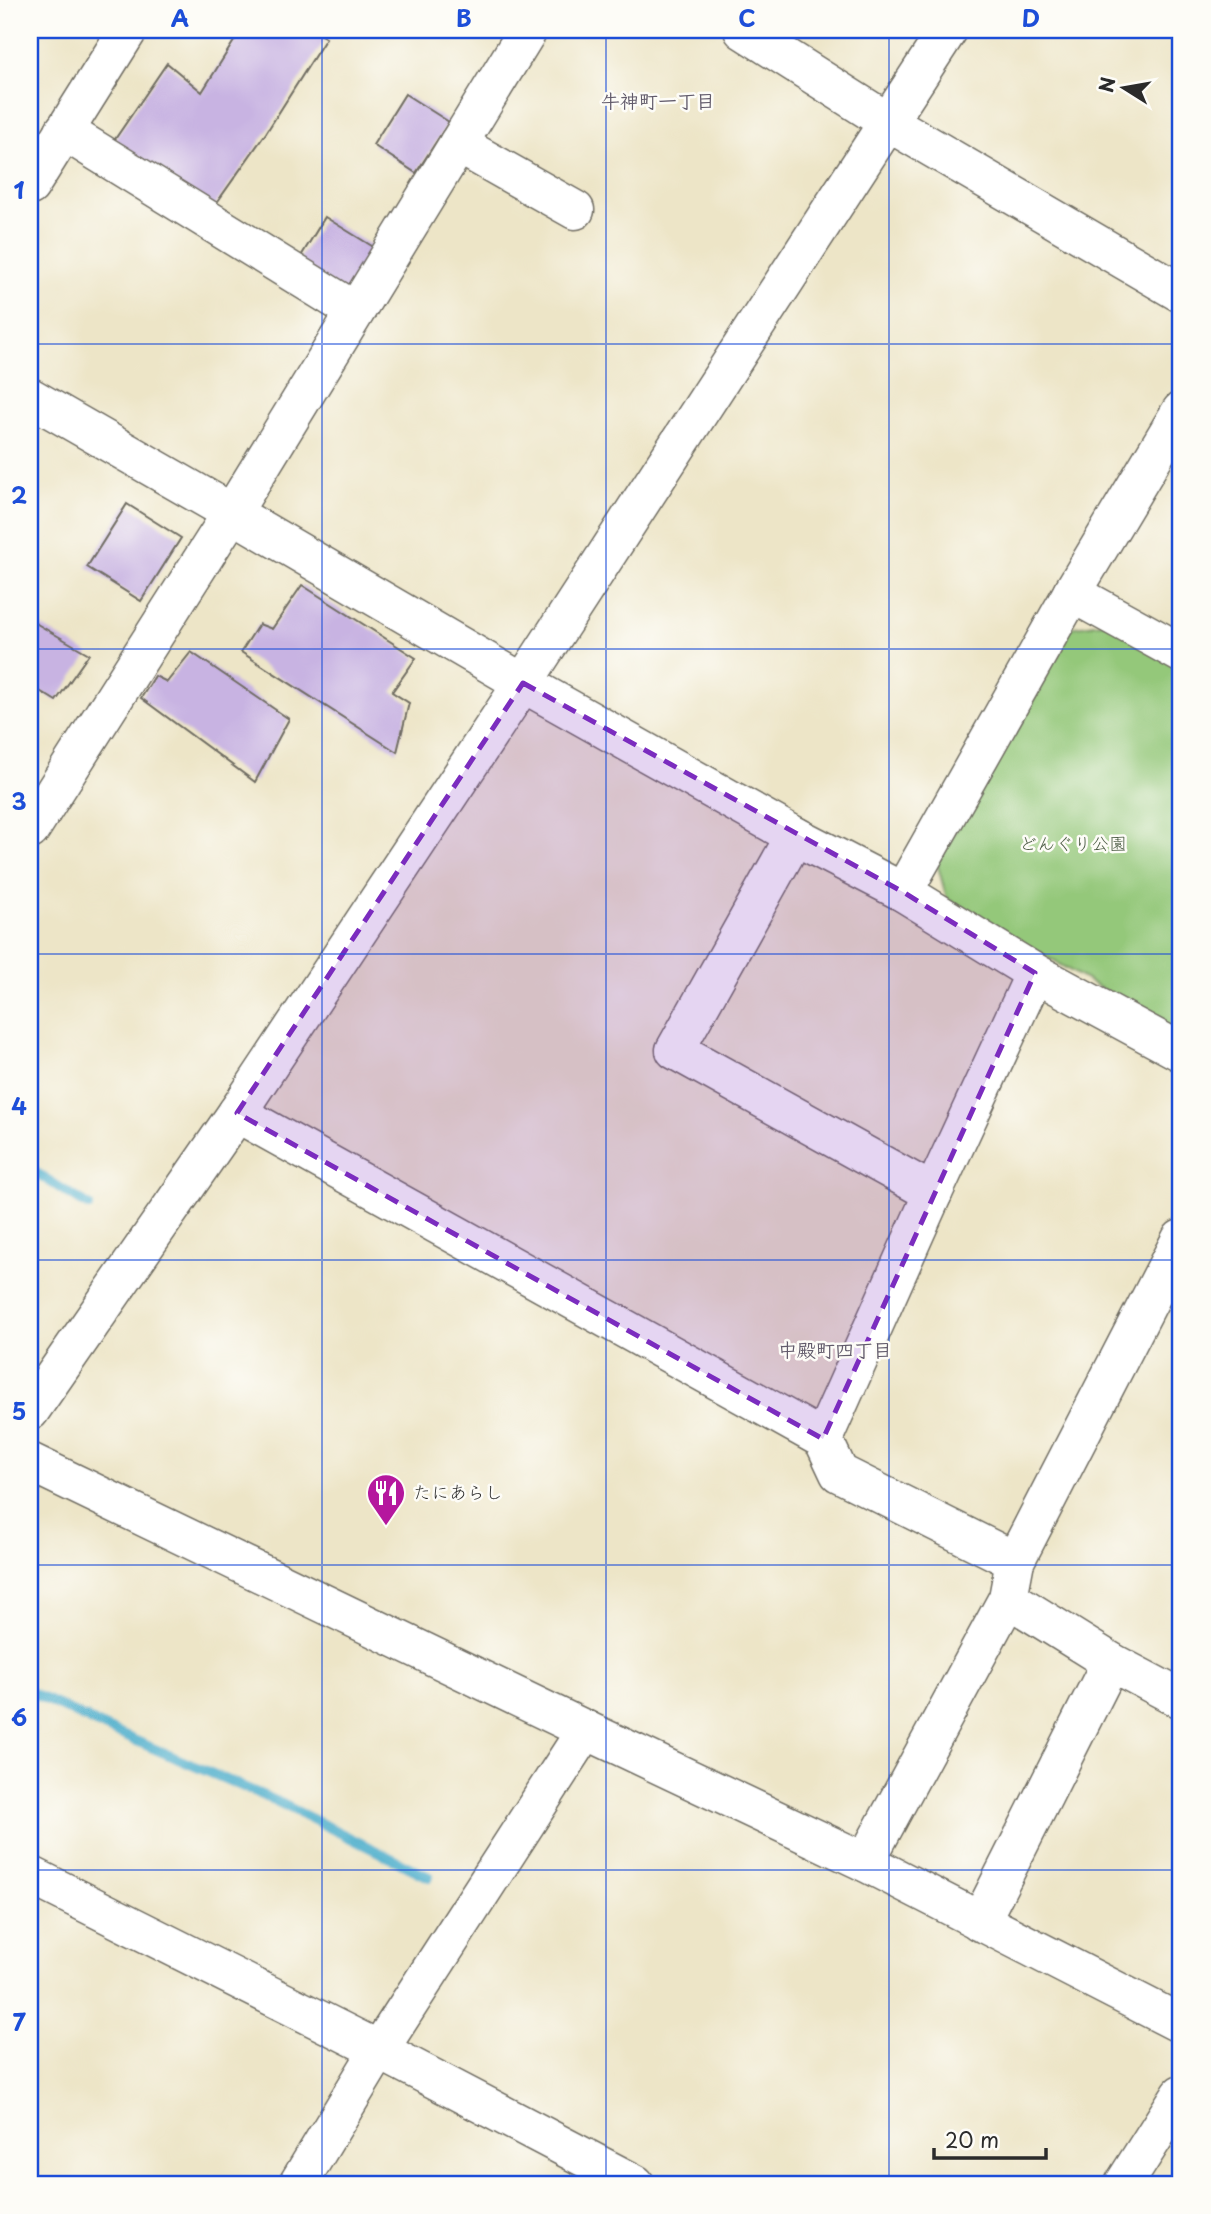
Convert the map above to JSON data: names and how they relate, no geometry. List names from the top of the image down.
{
  "districts": ["牛神町一丁目", "中殿町四丁目"],
  "parks": ["どんぐり公園"],
  "places": {
    "restaurant": ["たにあらし"]
  },
  "scale_bar": "20 m",
  "north": "left",
  "grid": {
    "columns": [
      "A",
      "B",
      "C",
      "D"
    ],
    "rows": [
      "1",
      "2",
      "3",
      "4",
      "5",
      "6",
      "7"
    ]
  }
}
